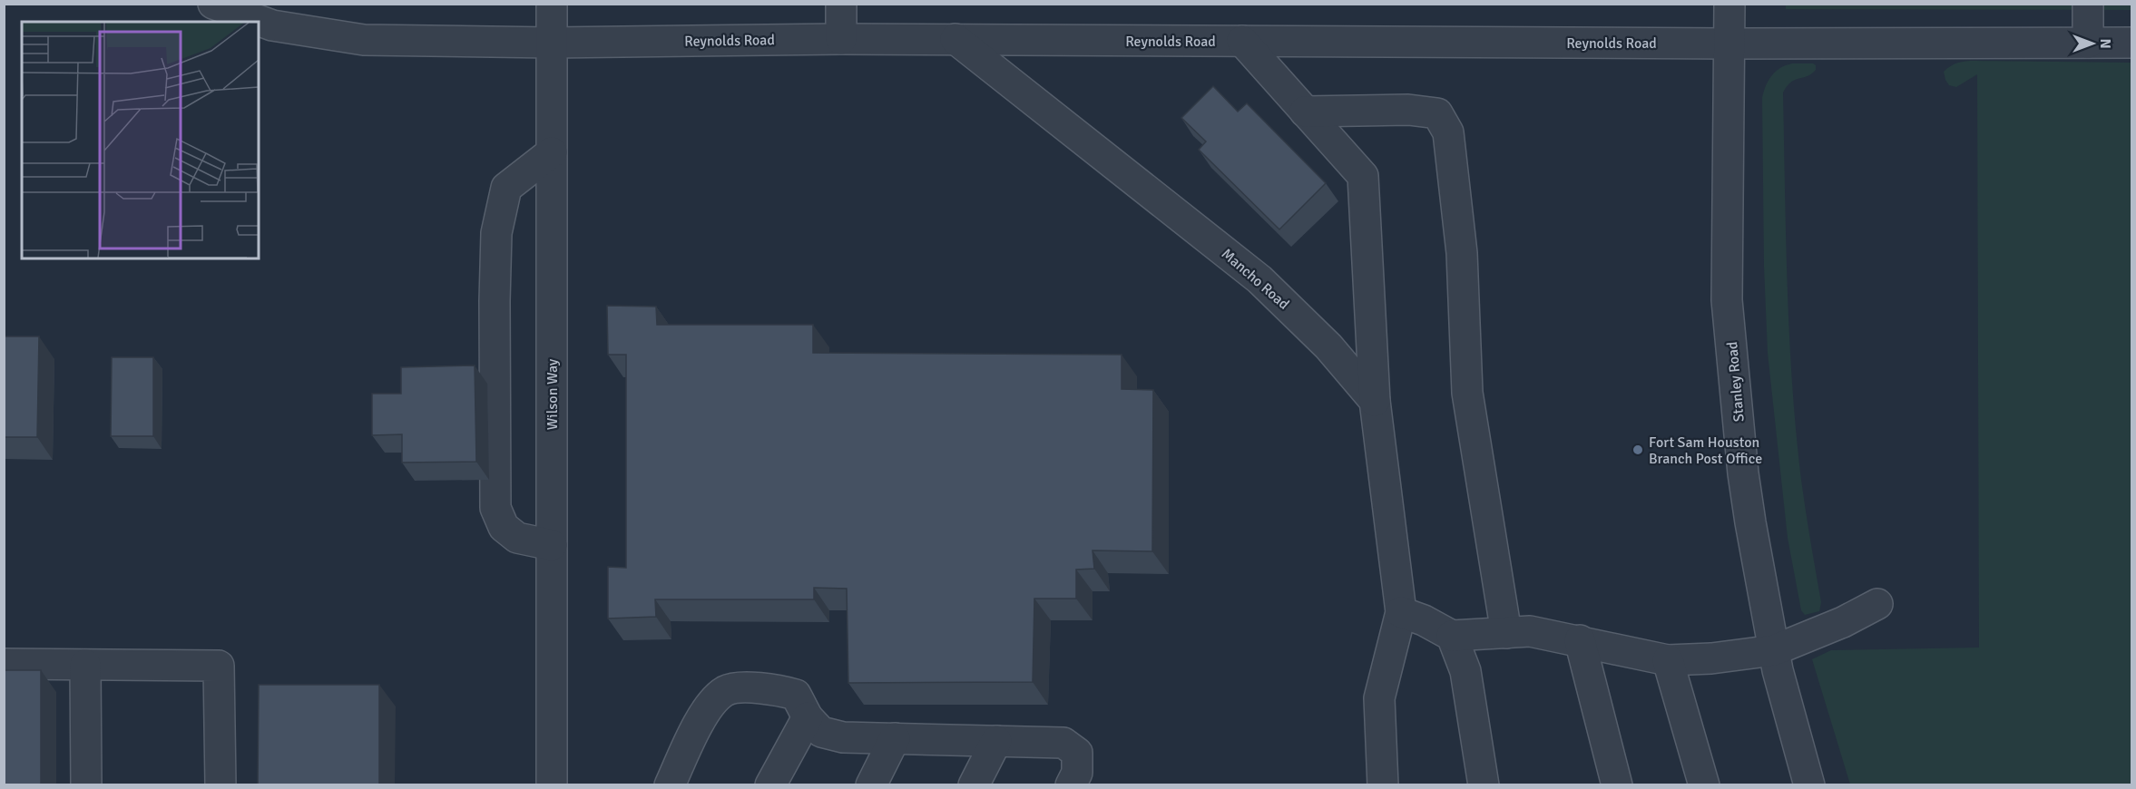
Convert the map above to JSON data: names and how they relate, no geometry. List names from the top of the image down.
{
  "streets": {
    "street": [
      "Reynolds Road",
      "Mancho Road",
      "Stanley Road",
      "Wilson Way"
    ]
  },
  "crossings": [
    ["Reynolds Road", "Mancho Road"],
    ["Reynolds Road", "Stanley Road"],
    ["Reynolds Road", "Wilson Way"]
  ],
  "places": ["Fort Sam Houston Branch Post Office"],
  "north": "right"
}
